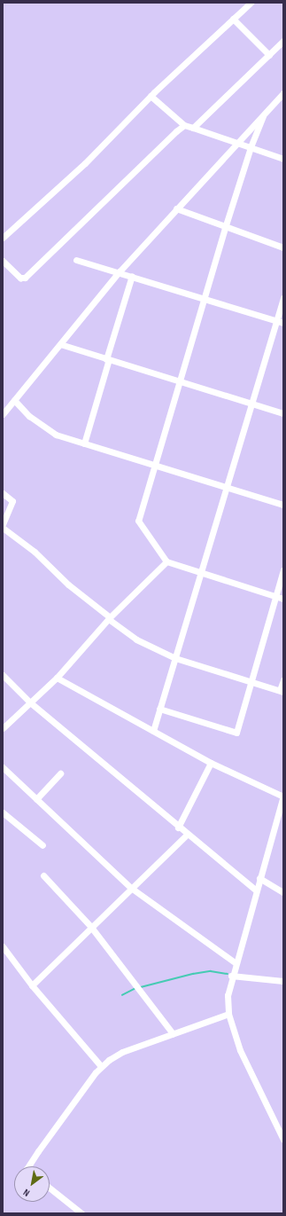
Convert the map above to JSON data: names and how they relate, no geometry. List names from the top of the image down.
{
  "north": "bottom left"
}
